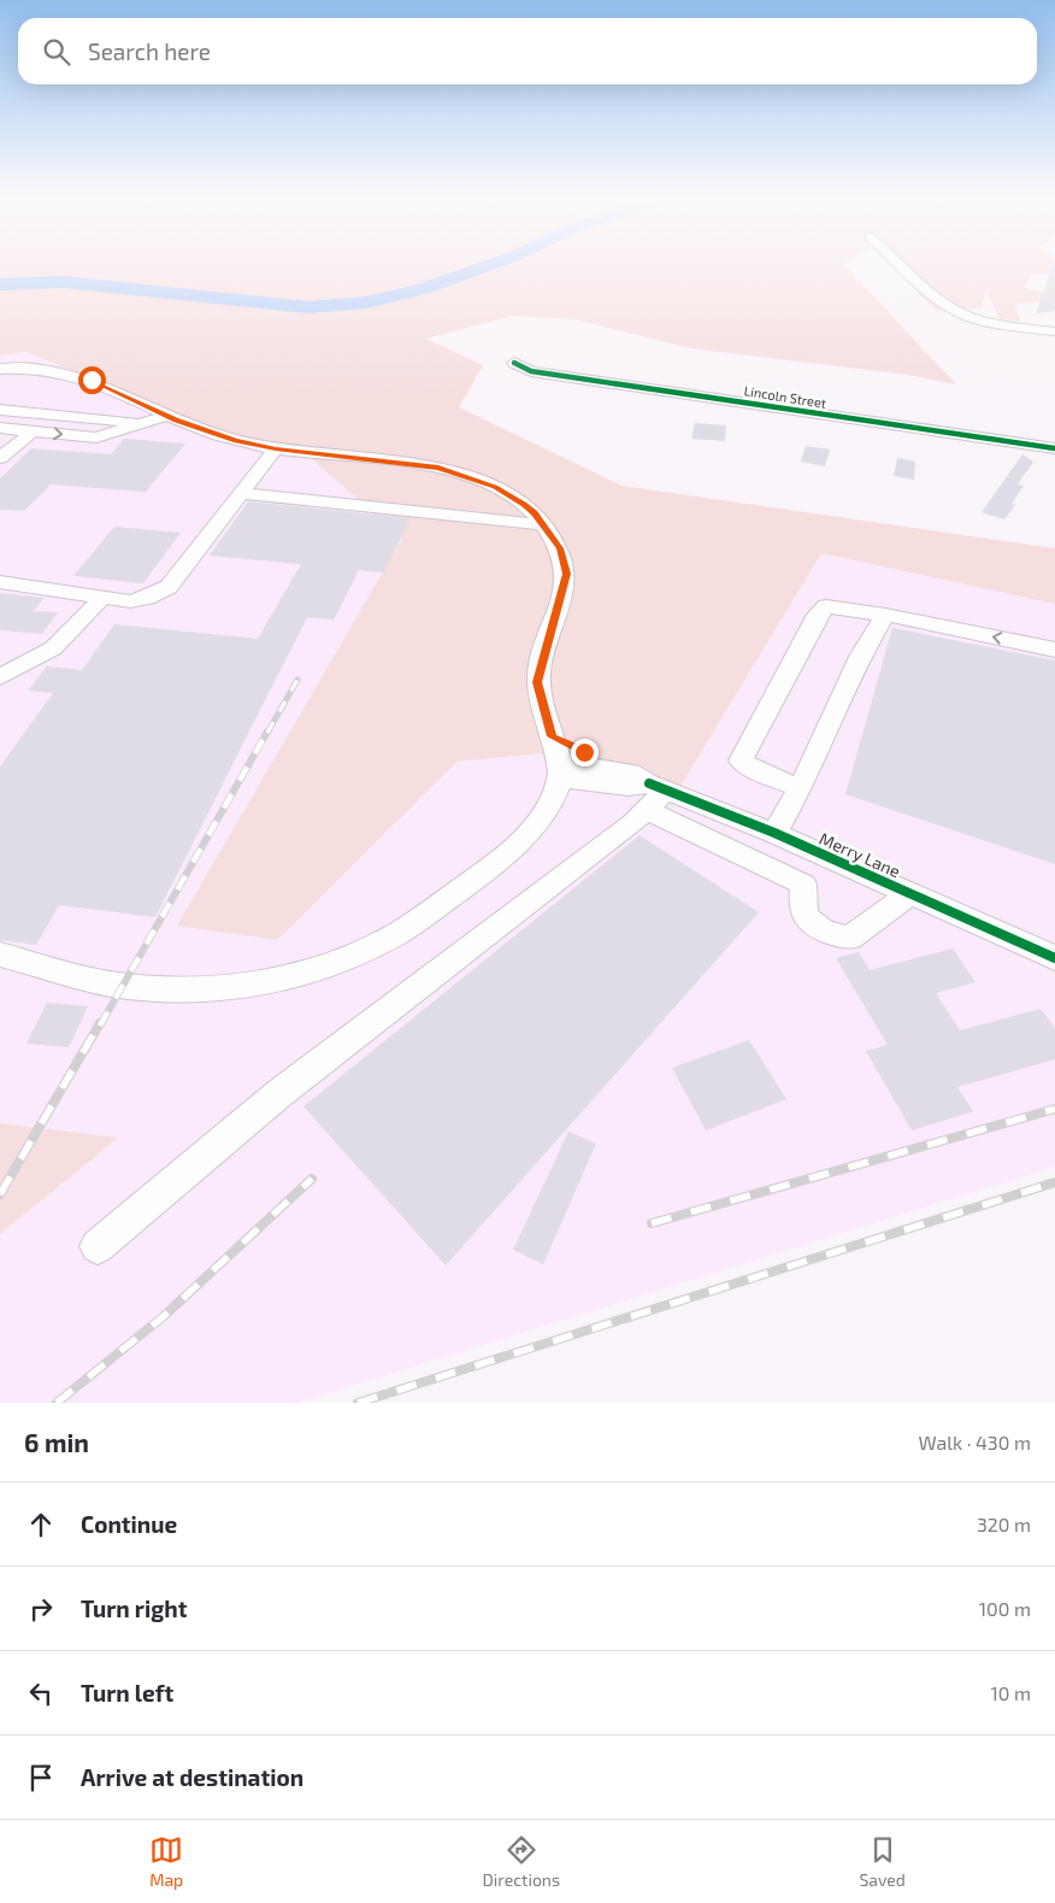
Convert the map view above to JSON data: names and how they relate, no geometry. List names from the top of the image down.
{
  "streets": {
    "street": ["Lincoln Street", "Merry Lane"]
  },
  "page": {
    "search": "Search here",
    "heading": ["6 min", "Walk · 430 m"],
    "list": [
      ["Continue", "320 m"],
      ["Turn right", "100 m"],
      ["Turn left", "10 m"],
      "Arrive at destination"
    ],
    "nav": ["Map", "Directions", "Saved"]
  }
}
